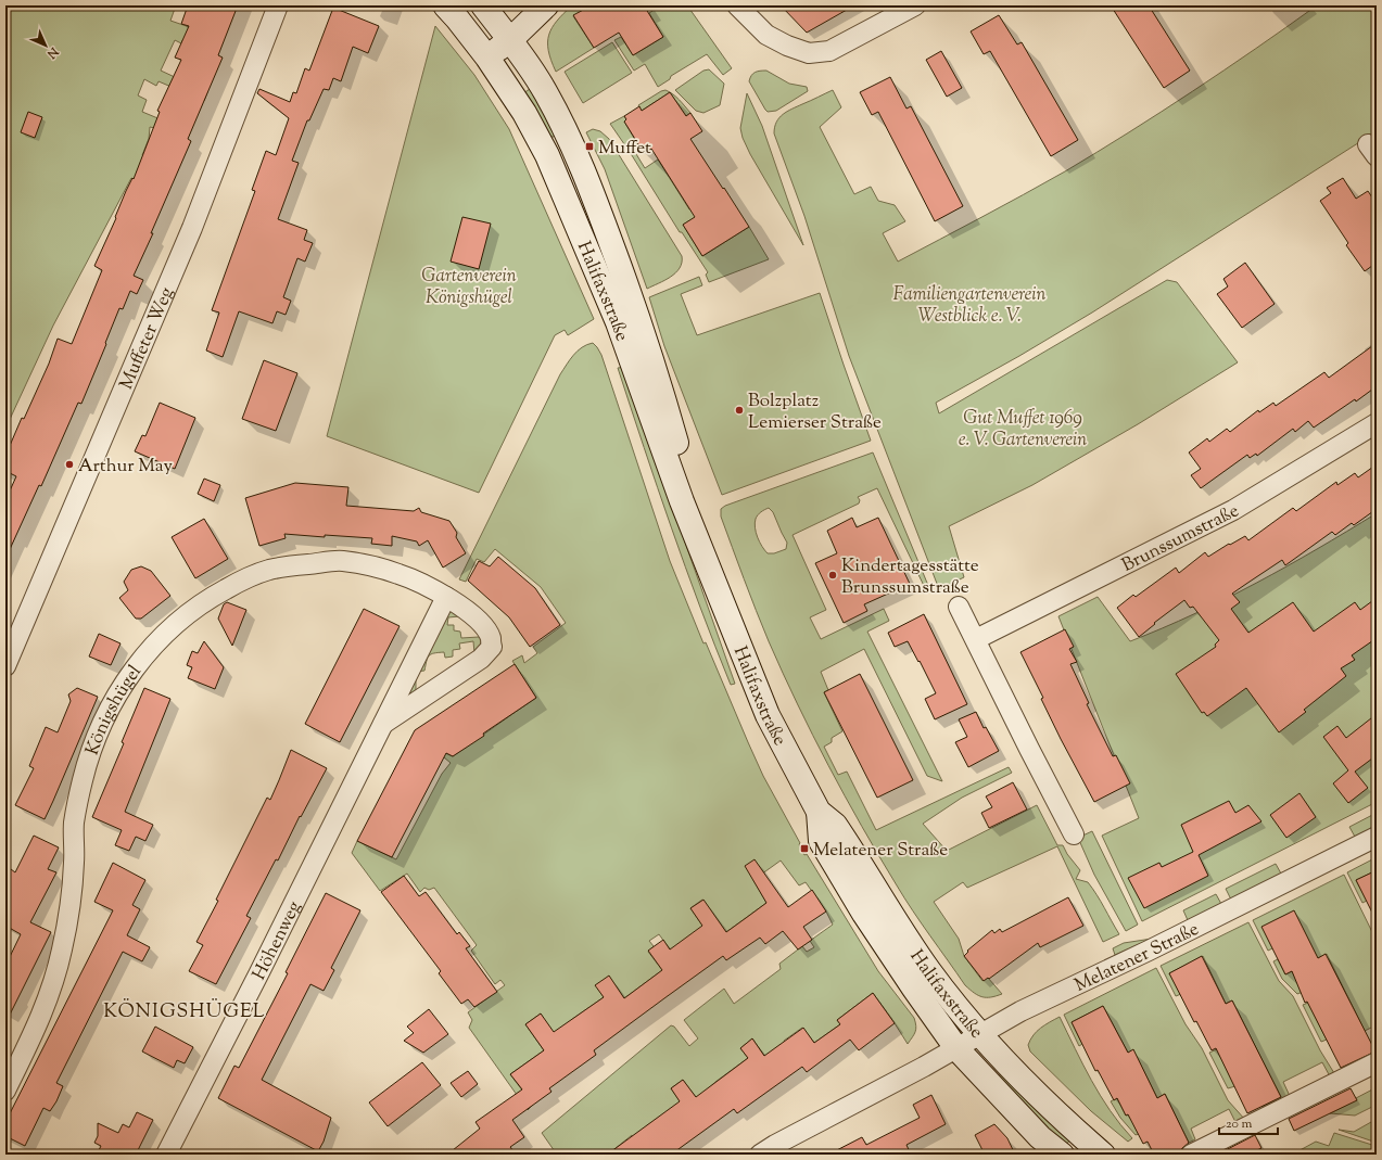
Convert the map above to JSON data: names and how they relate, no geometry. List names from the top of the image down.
{
  "streets": {
    "main road": ["Halifaxstraße"],
    "street": [
      "Muffeter Weg",
      "Brunssumstraße",
      "Königshügel",
      "Höhenweg",
      "Melatener Straße"
    ]
  },
  "crossings": [
    ["Halifaxstraße", "Melatener Straße"],
    ["Königshügel", "Höhenweg"]
  ],
  "districts": ["KÖNIGSHÜGEL"],
  "parks": ["Gartenverein Königshügel", "Familiengartenverein Westblick e. V.", "Gut Muffet 1969 e. V. Gartenverein"],
  "places": {
    "transit": ["Muffet", "Melatener Straße"],
    "other": ["Bolzplatz Lemierser Straße", "Arthur May", "Kindertagesstätte Brunssumstraße"]
  },
  "scale_bar": "20 m",
  "north": "bottom right"
}
